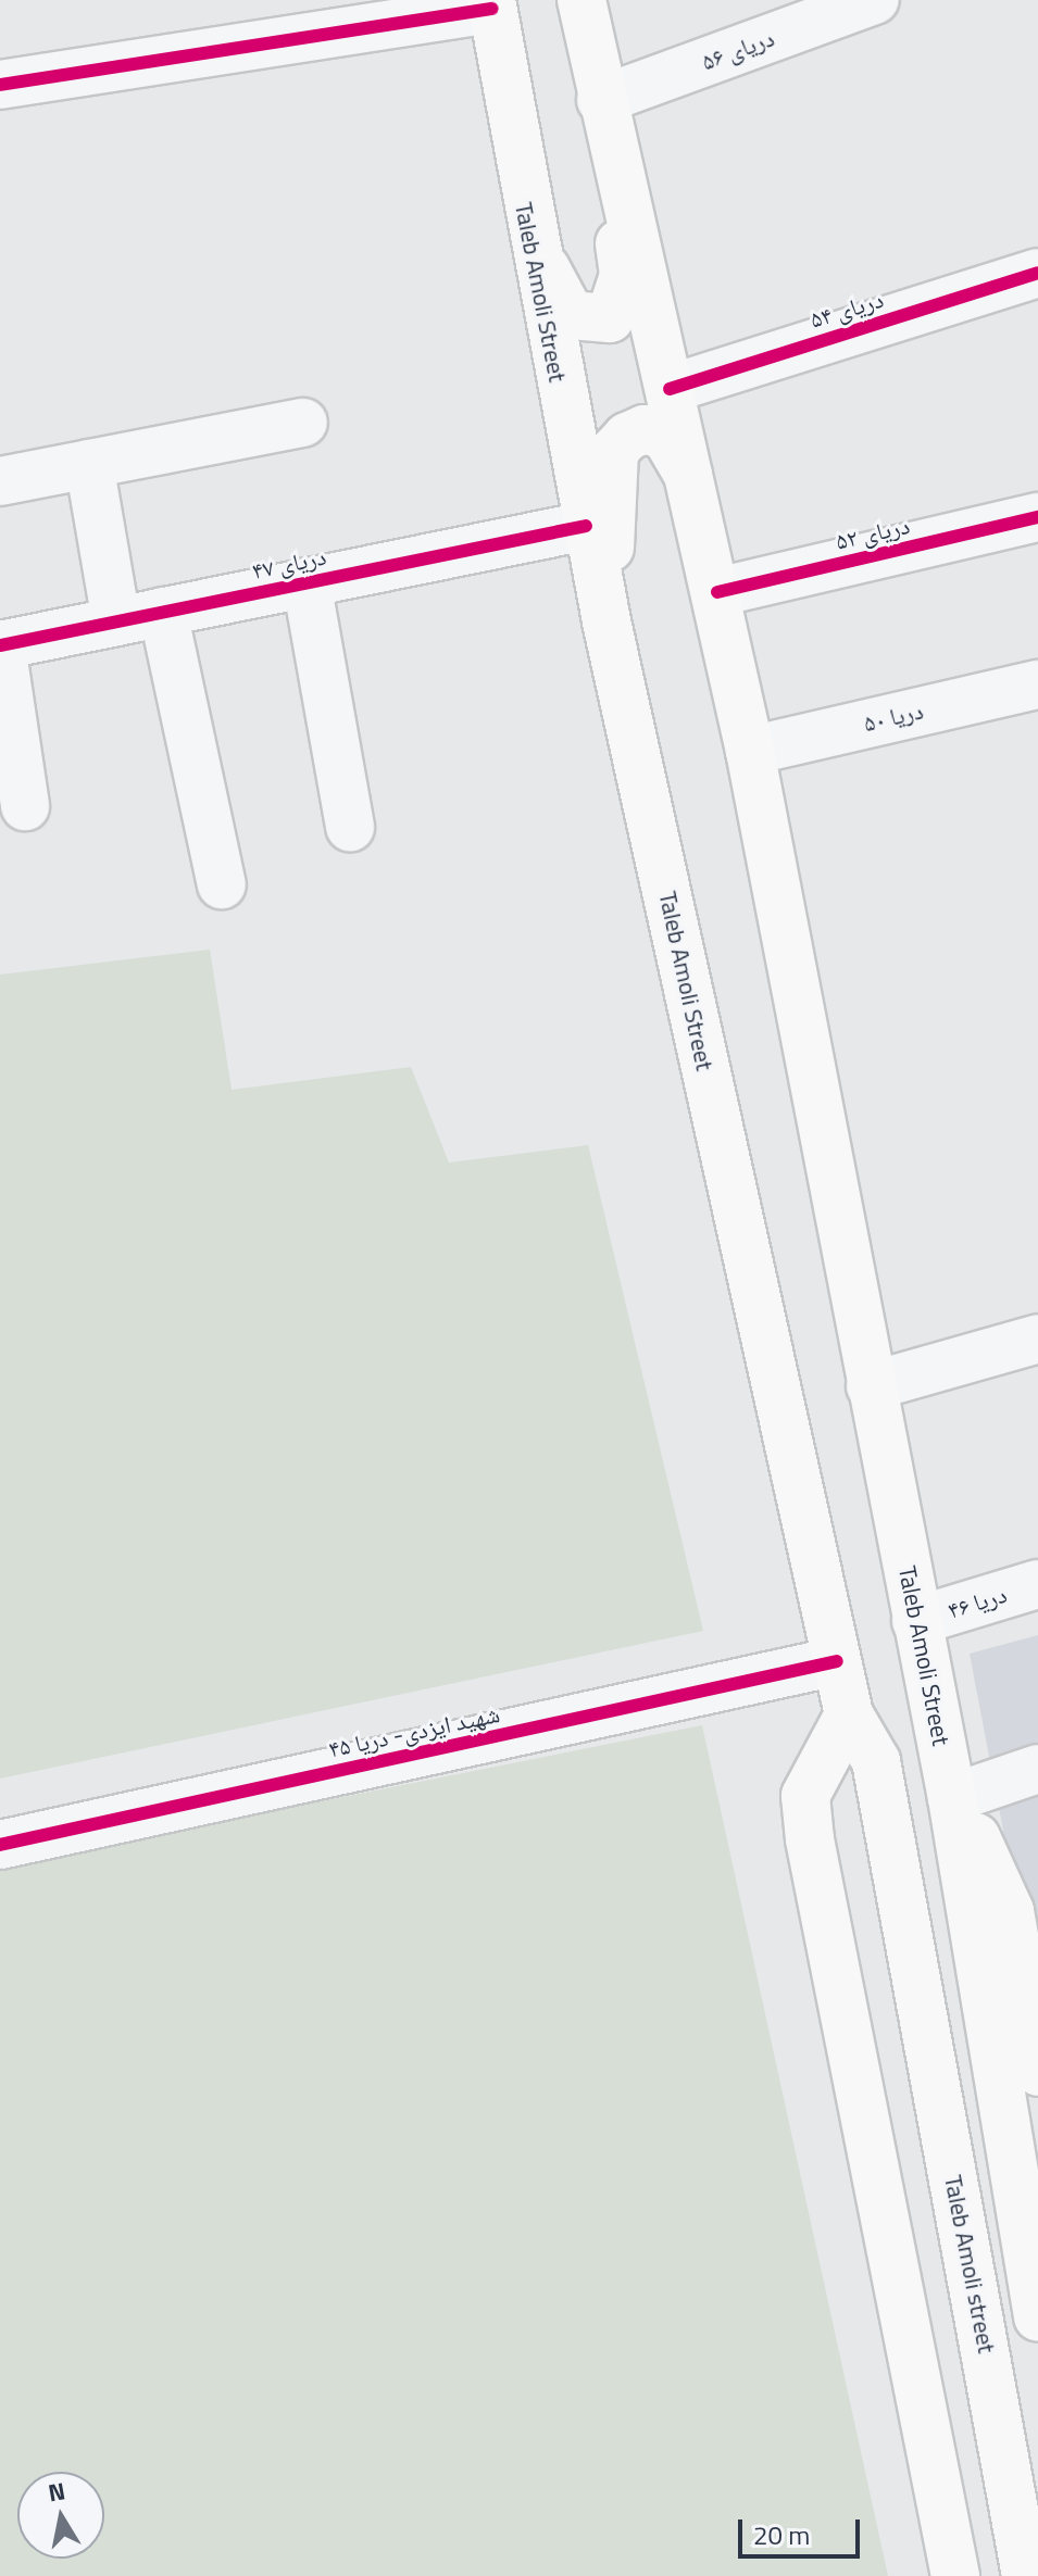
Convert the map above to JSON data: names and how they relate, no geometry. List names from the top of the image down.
{
  "streets": {
    "main road": ["Taleb Amoli Street"],
    "street": [
      "دریای ۵۶",
      "دریای ۵۴",
      "دریای ۵۲",
      "دریای ۴۷",
      "دریا ۵۰",
      "دریا ۴۶",
      "شهید ایزدی- دریا ۴۵"
    ]
  },
  "crossings": [
    ["دریای ۵۶", "Taleb Amoli Street"],
    ["Taleb Amoli Street", "دریای ۵۴"],
    ["Taleb Amoli Street", "دریای ۵۲"],
    ["Taleb Amoli Street", "دریای ۴۷"],
    ["Taleb Amoli Street", "دریا ۵۰"],
    ["Taleb Amoli Street", "دریا ۴۶"],
    ["Taleb Amoli Street", "شهید ایزدی- دریا ۴۵"]
  ],
  "scale_bar": "20 m",
  "north": "top"
}
